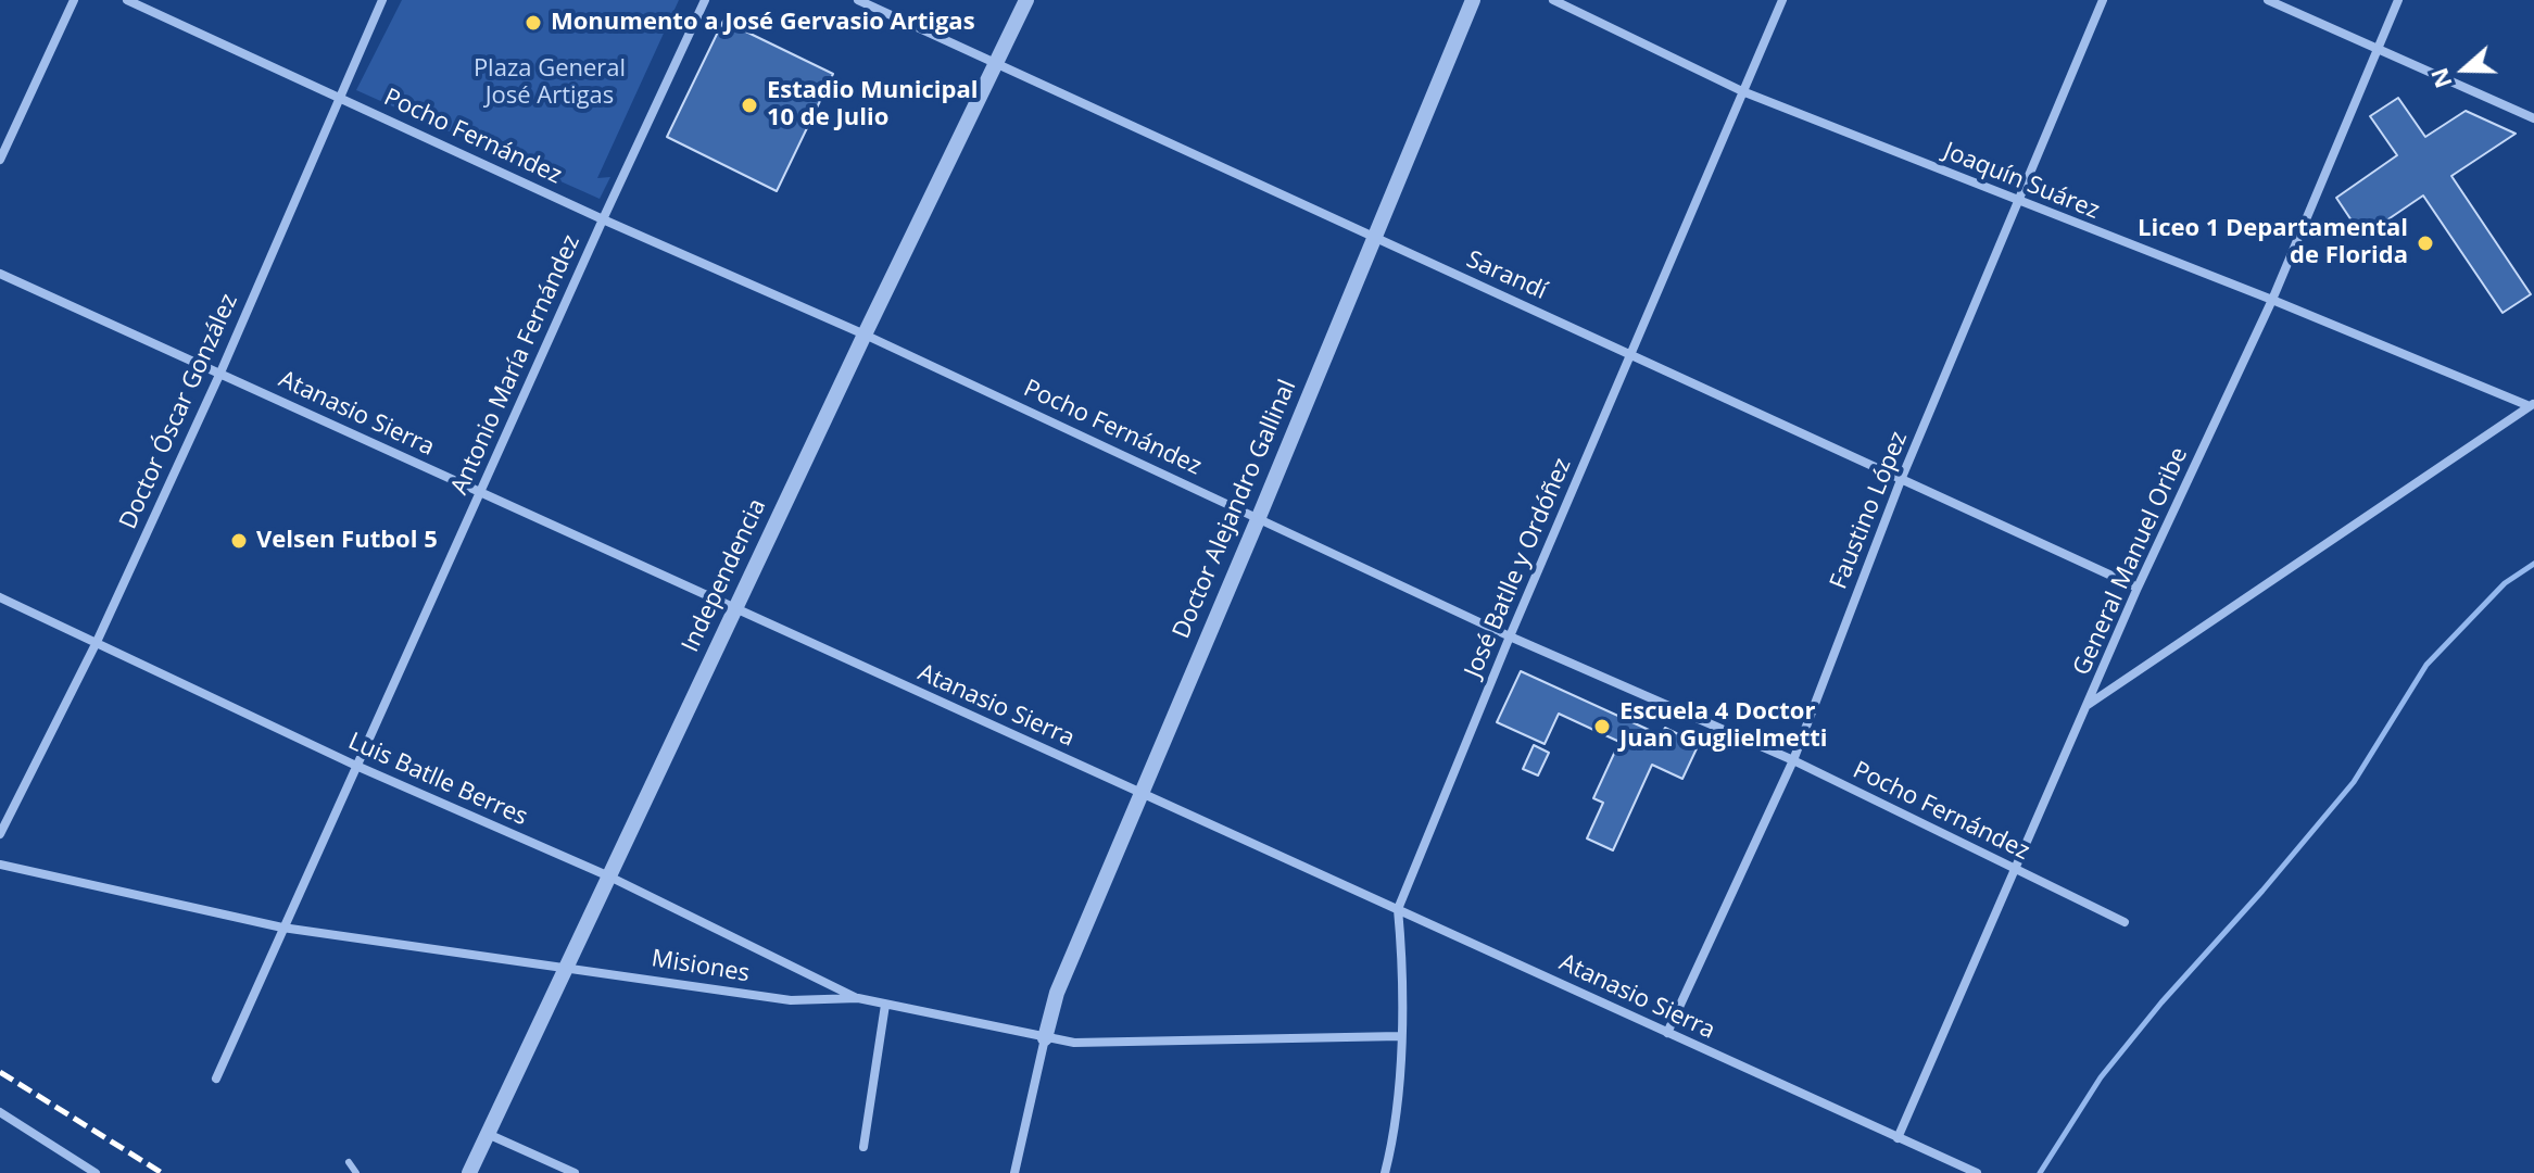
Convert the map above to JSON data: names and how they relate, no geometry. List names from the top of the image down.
{
  "streets": {
    "street": [
      "Pocho Fernández",
      "Joaquín Suárez",
      "Sarandí",
      "Antonio María Fernández",
      "Doctor Óscar González",
      "Atanasio Sierra",
      "Doctor Alejandro Gallinal",
      "Faustino López",
      "General Manuel Oribe",
      "José Batlle y Ordóñez",
      "Independencia",
      "Luis Batlle Berres",
      "Misiones"
    ]
  },
  "crossings": [
    ["Pocho Fernández", "Antonio María Fernández"],
    ["Pocho Fernández", "Doctor Óscar González"],
    ["Pocho Fernández", "Doctor Alejandro Gallinal"],
    ["Pocho Fernández", "Faustino López"],
    ["Pocho Fernández", "General Manuel Oribe"],
    ["Pocho Fernández", "José Batlle y Ordóñez"],
    ["Pocho Fernández", "Independencia"],
    ["Joaquín Suárez", "Faustino López"],
    ["Joaquín Suárez", "General Manuel Oribe"],
    ["Joaquín Suárez", "José Batlle y Ordóñez"],
    ["Sarandí", "Doctor Alejandro Gallinal"],
    ["Sarandí", "Faustino López"],
    ["Sarandí", "General Manuel Oribe"],
    ["Sarandí", "José Batlle y Ordóñez"],
    ["Sarandí", "Independencia"],
    ["Antonio María Fernández", "Atanasio Sierra"],
    ["Antonio María Fernández", "Luis Batlle Berres"],
    ["Antonio María Fernández", "Misiones"],
    ["Doctor Óscar González", "Atanasio Sierra"],
    ["Doctor Óscar González", "Luis Batlle Berres"],
    ["Atanasio Sierra", "Doctor Alejandro Gallinal"],
    ["Atanasio Sierra", "Faustino López"],
    ["Atanasio Sierra", "General Manuel Oribe"],
    ["Atanasio Sierra", "José Batlle y Ordóñez"],
    ["Atanasio Sierra", "Independencia"],
    ["Doctor Alejandro Gallinal", "Misiones"],
    ["José Batlle y Ordóñez", "Misiones"],
    ["Independencia", "Luis Batlle Berres"],
    ["Independencia", "Misiones"],
    ["Luis Batlle Berres", "Misiones"]
  ],
  "parks": ["Plaza General José Artigas"],
  "places": [
    "Monumento a José Gervasio Artigas",
    "Estadio Municipal 10 de Julio",
    "Liceo 1 Departamental de Florida",
    "Velsen Futbol 5",
    "Escuela 4 Doctor Juan Guglielmetti"
  ],
  "north": "left"
}
